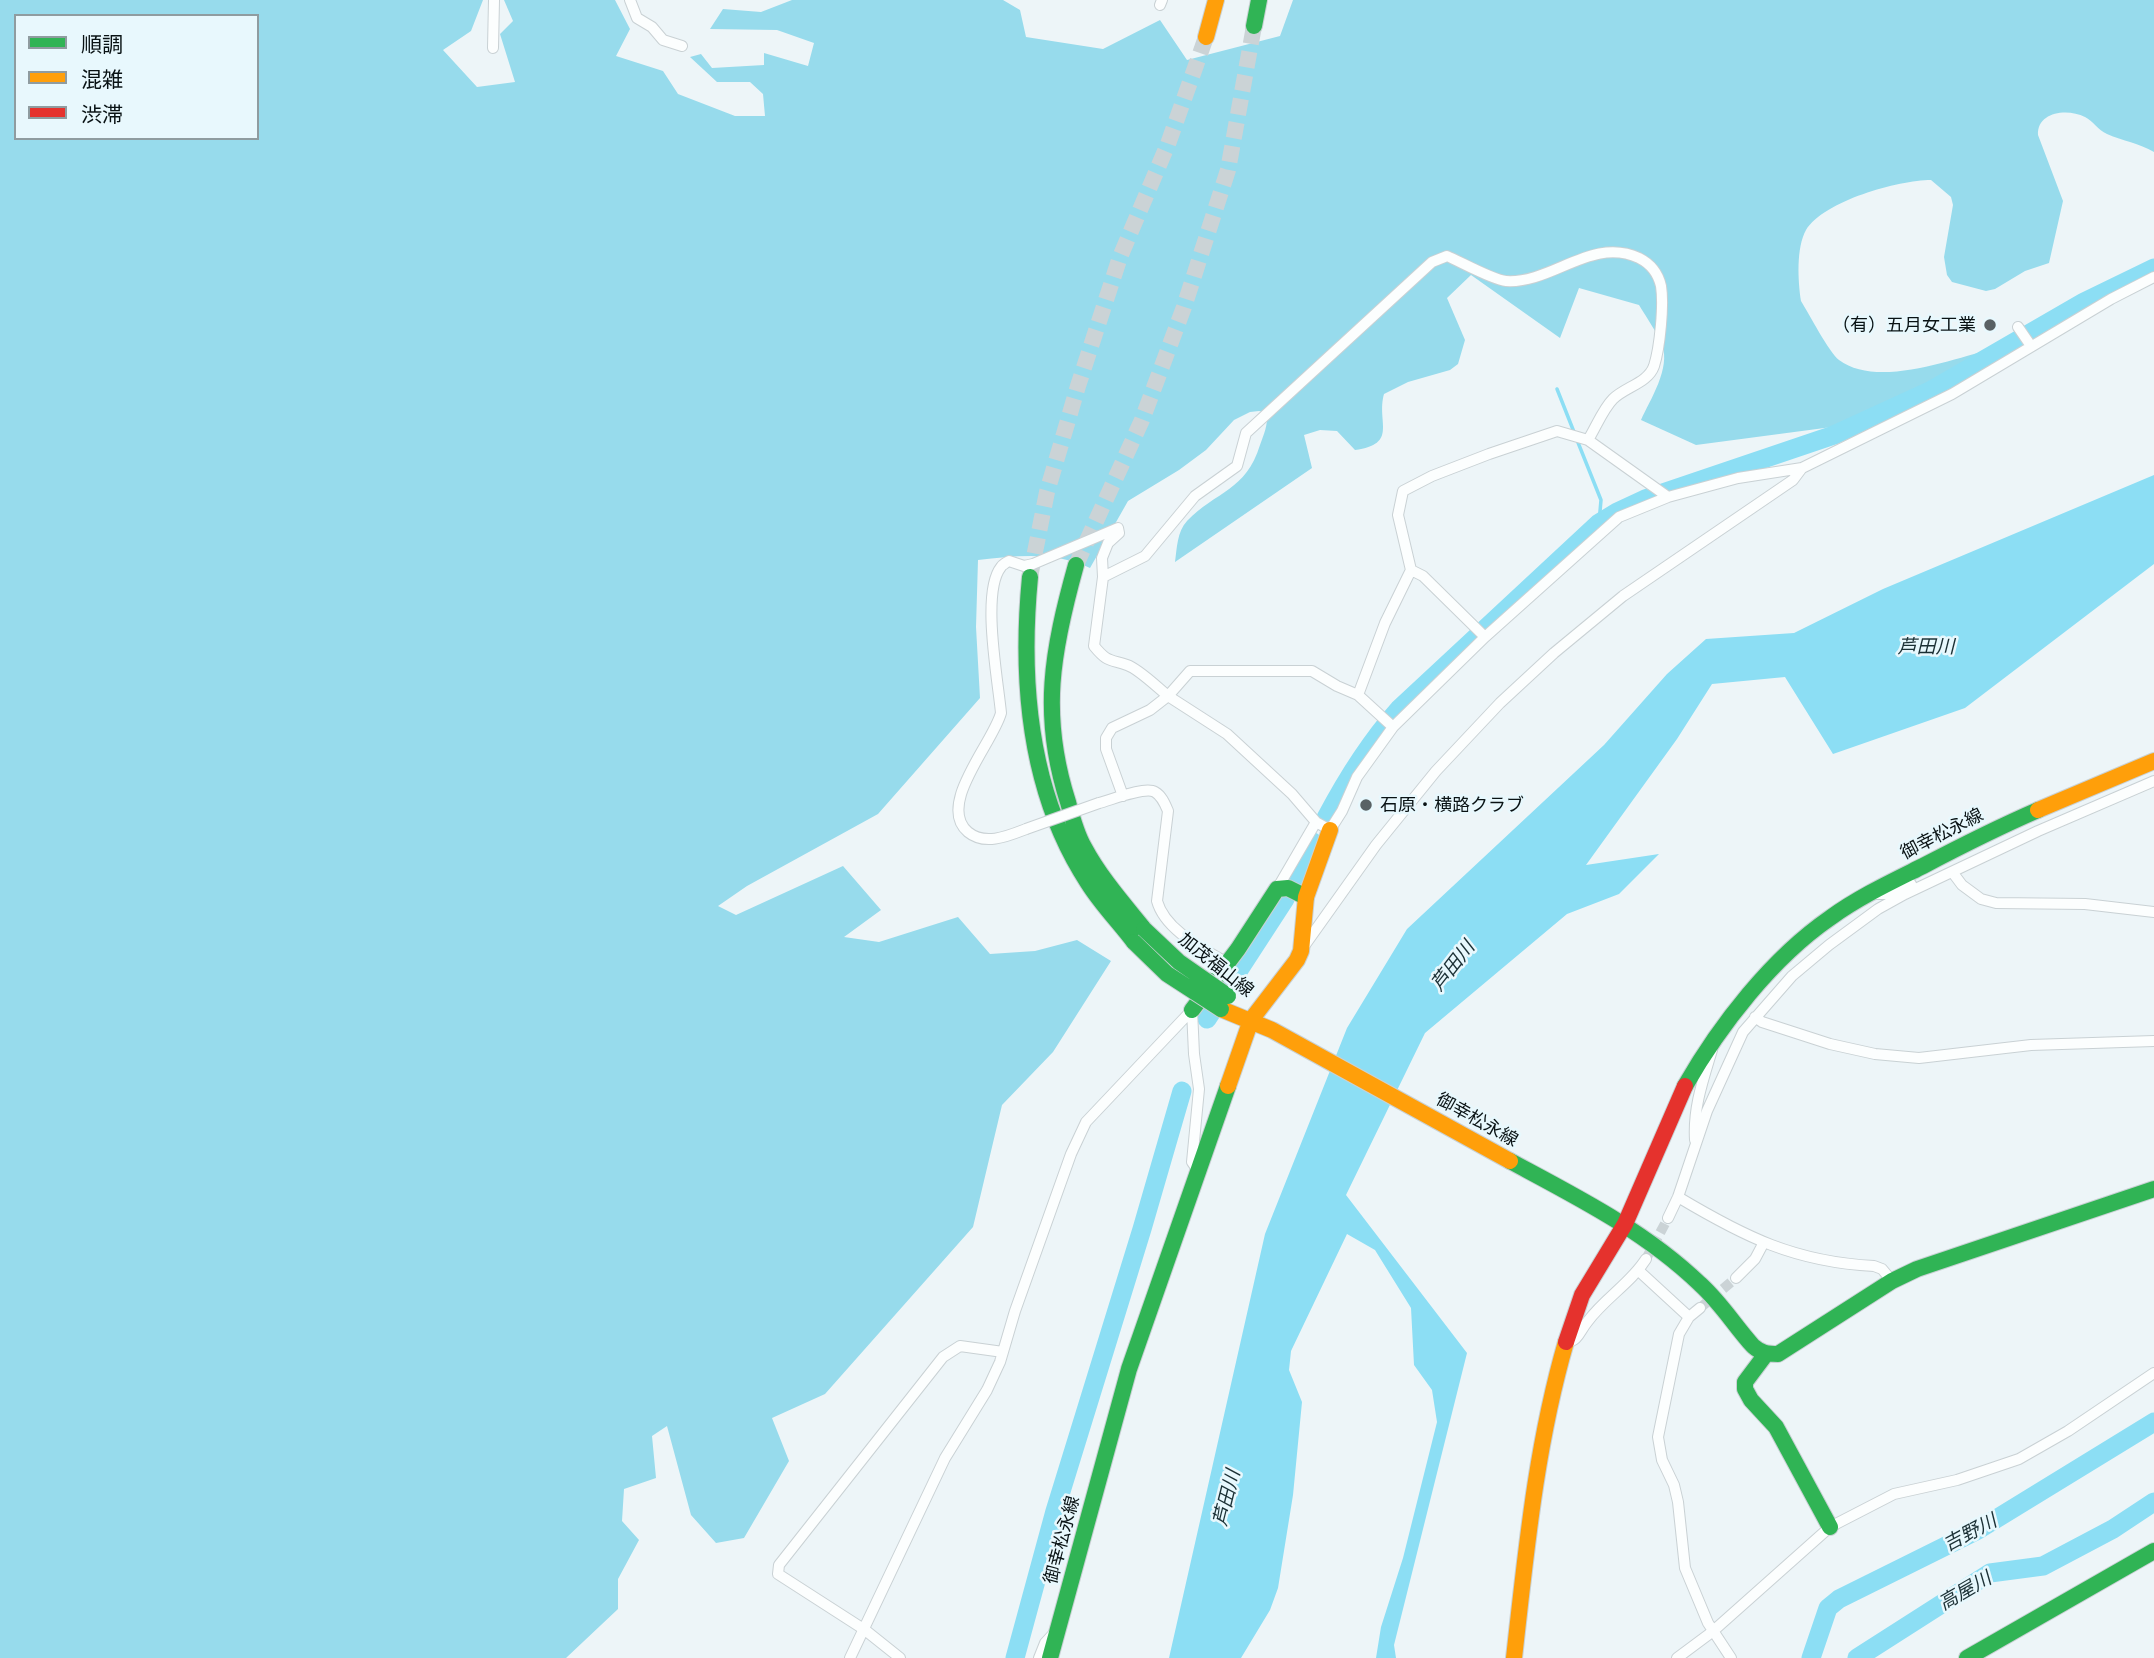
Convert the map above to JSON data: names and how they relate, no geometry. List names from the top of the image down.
{
  "streets": {
    "main road": ["御幸松永線", "加茂福山線"]
  },
  "crossings": [
    ["御幸松永線", "加茂福山線"]
  ],
  "water": ["芦田川", "吉野川", "高屋川"],
  "places": ["（有）五月女工業", "石原・横路クラブ"],
  "legend": ["順調", "混雑", "渋滞"]
}
